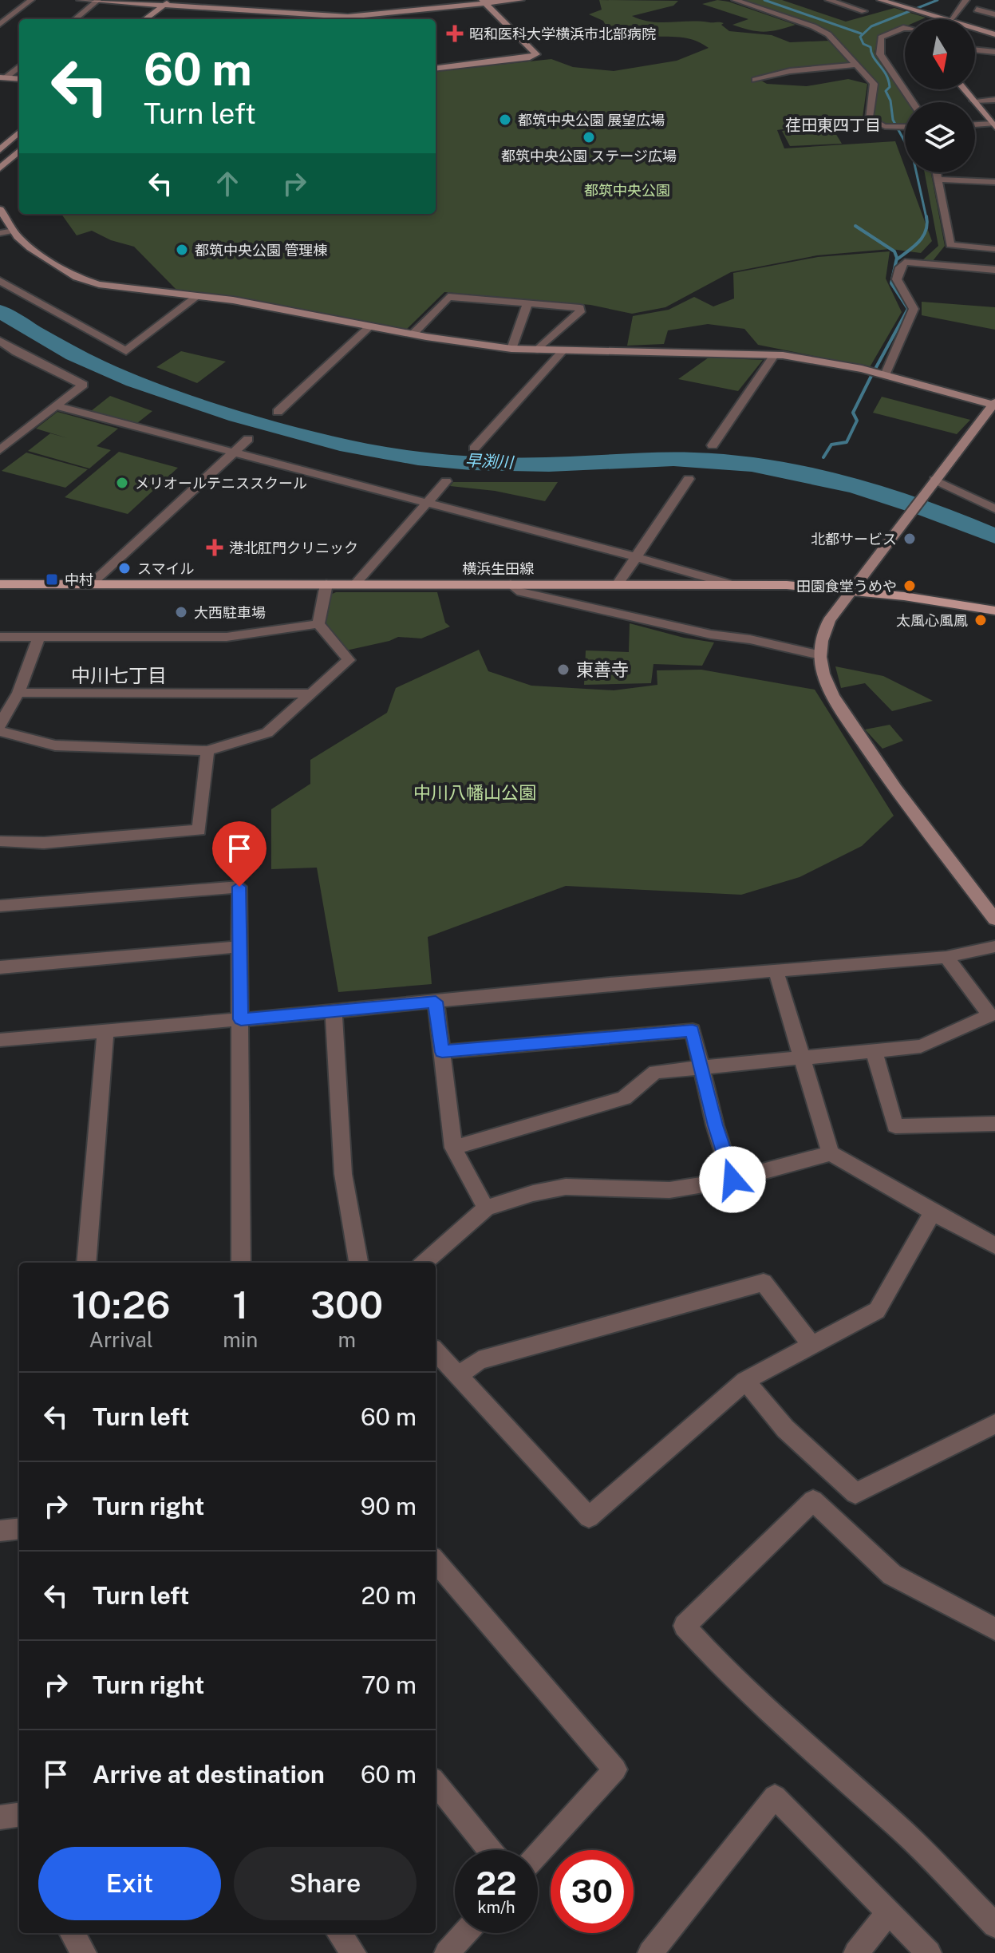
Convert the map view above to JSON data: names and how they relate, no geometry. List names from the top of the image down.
{
  "streets": {
    "main road": ["横浜生田線"]
  },
  "districts": ["荏田東四丁目", "中川七丁目"],
  "water": ["早渕川"],
  "parks": ["都筑中央公園", "中川八幡山公園"],
  "places": {
    "health": ["昭和医科大学横浜市北部病院", "港北肛門クリニック"],
    "other": [
      "都筑中央公園 展望広場",
      "都筑中央公園 ステージ広場",
      "都筑中央公園 管理棟",
      "メリオールテニススクール",
      "北都サービス",
      "スマイル",
      "田園食堂うめや",
      "大西駐車場",
      "太風心風鳳",
      "東善寺"
    ],
    "transit": ["中村"]
  },
  "north": "bottom",
  "page": {
    "turn": ["60 m", "Turn left"],
    "eta": [
      "10:26",
      "Arrival",
      "1",
      "min",
      "300",
      "m"
    ],
    "list": [
      {
        "name": "Turn left",
        "value": "60 m"
      },
      {
        "name": "Turn right",
        "value": "90 m"
      },
      {
        "name": "Turn left",
        "value": "20 m"
      },
      {
        "name": "Turn right",
        "value": "70 m"
      },
      {
        "name": "Arrive at destination",
        "value": "60 m"
      }
    ],
    "buttons": ["Exit", "Share"],
    "speed": "22 km/h",
    "limit": "30"
  }
}
